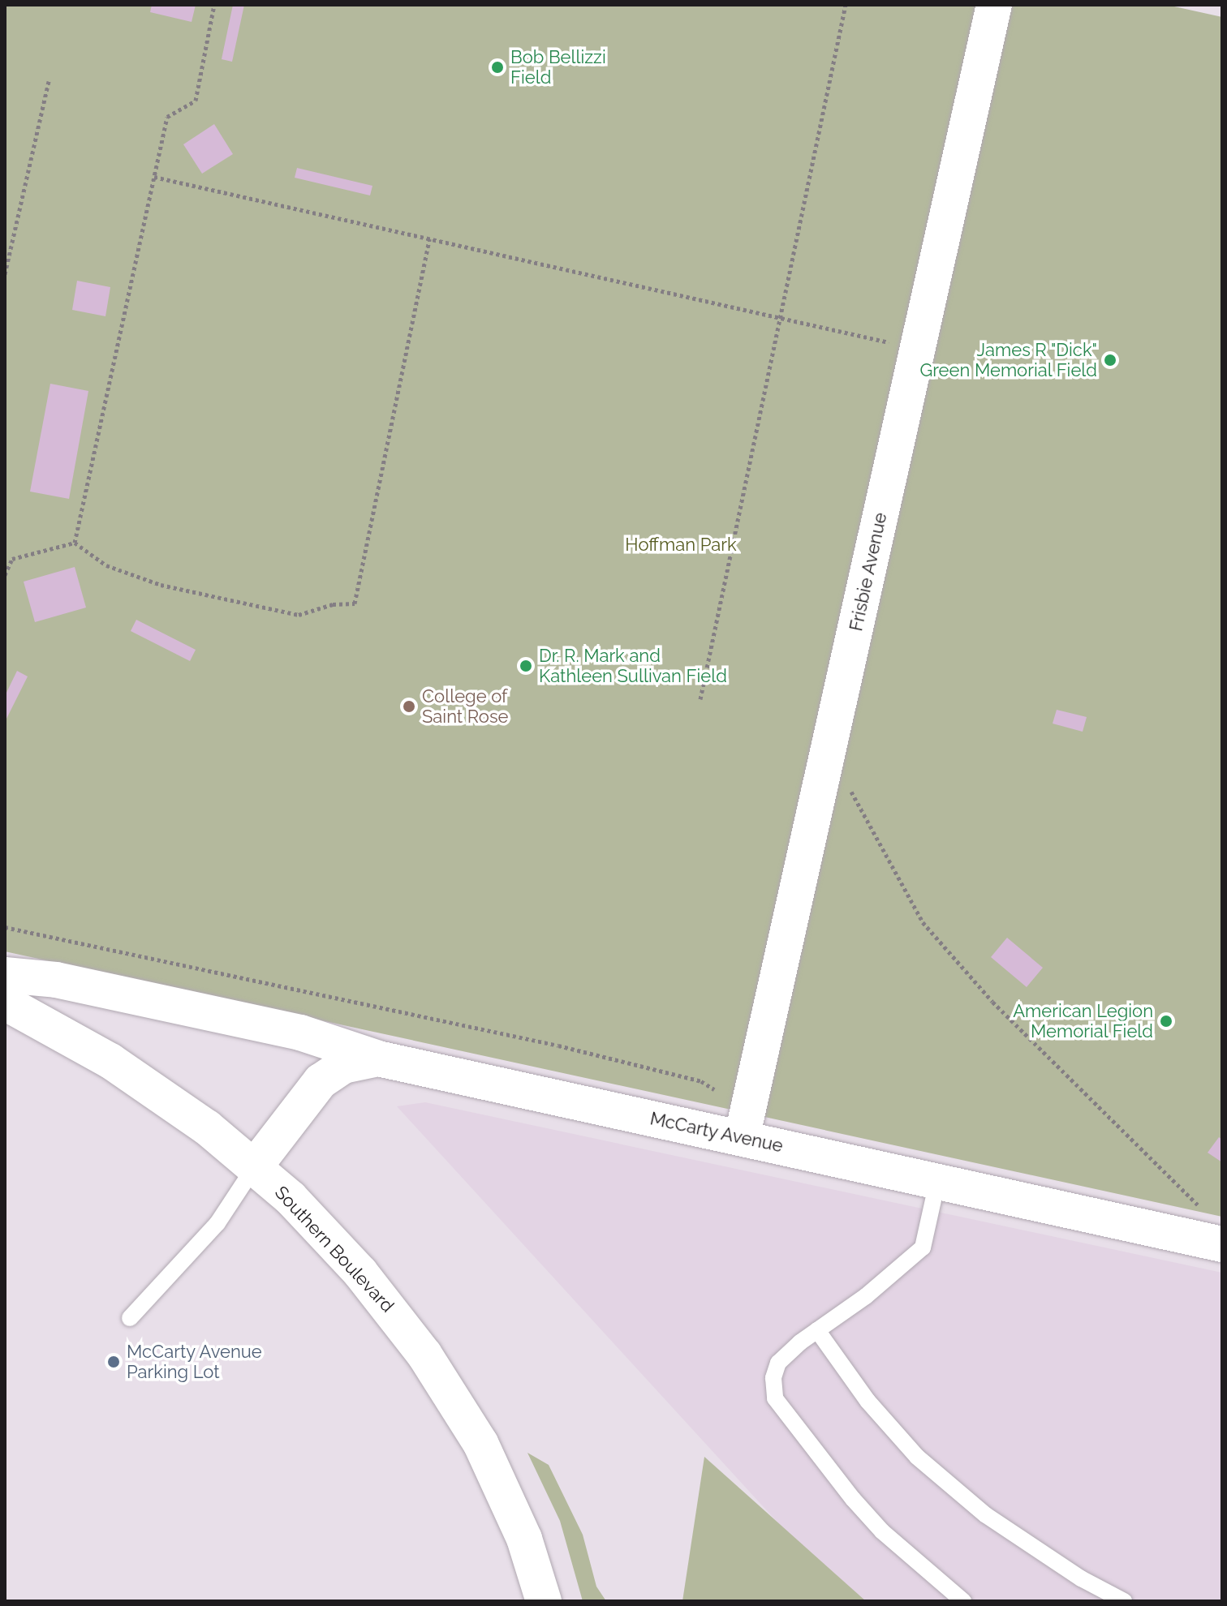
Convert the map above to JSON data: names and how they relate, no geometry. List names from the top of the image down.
{
  "streets": {
    "street": ["Frisbie Avenue", "McCarty Avenue", "Southern Boulevard"]
  },
  "crossings": [
    ["Frisbie Avenue", "McCarty Avenue"],
    ["McCarty Avenue", "Southern Boulevard"]
  ],
  "parks": ["Hoffman Park"],
  "places": [
    "Bob Bellizzi Field",
    "James R \"Dick\" Green Memorial Field",
    "Dr. R. Mark and Kathleen Sullivan Field",
    "College of Saint Rose",
    "American Legion Memorial Field",
    "McCarty Avenue Parking Lot"
  ]
}
